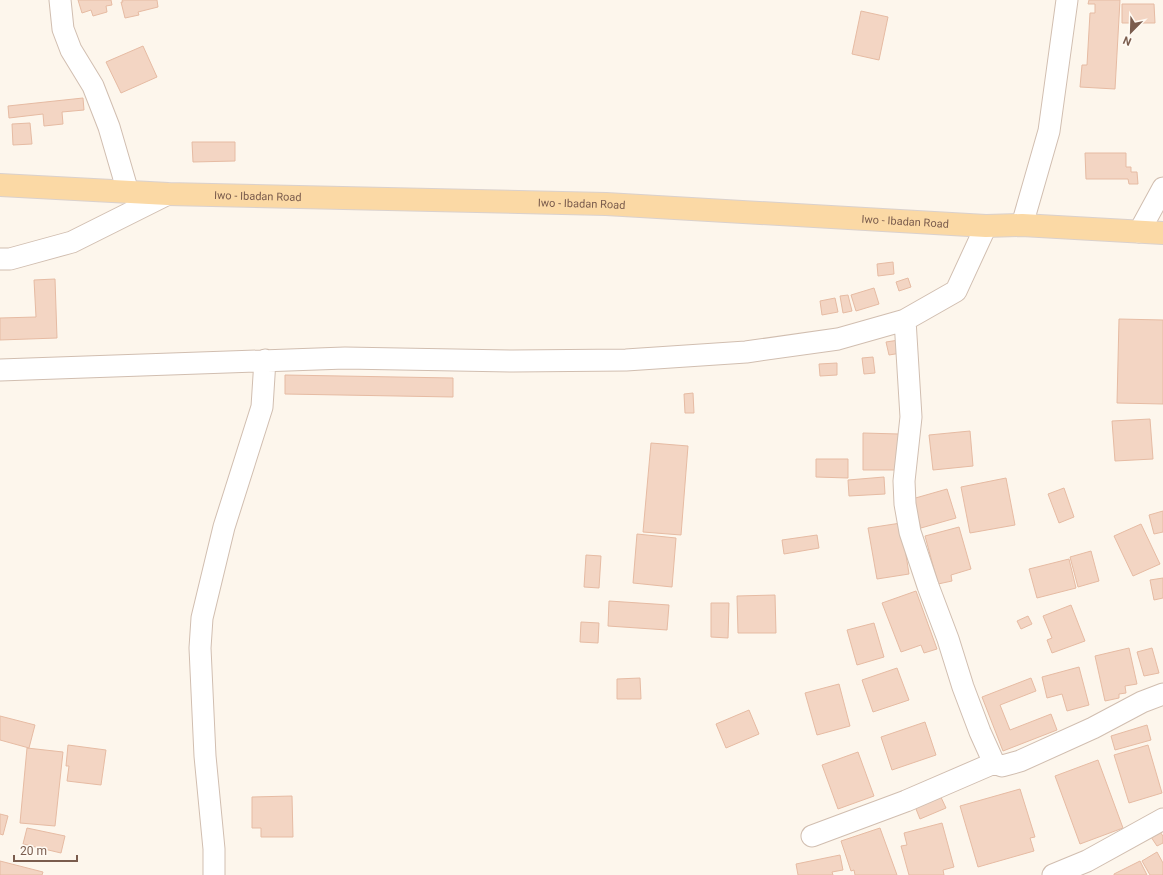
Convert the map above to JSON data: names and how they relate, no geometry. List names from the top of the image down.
{
  "streets": {
    "main road": ["Iwo - Ibadan Road"]
  },
  "scale_bar": "20 m",
  "north": "bottom left"
}
